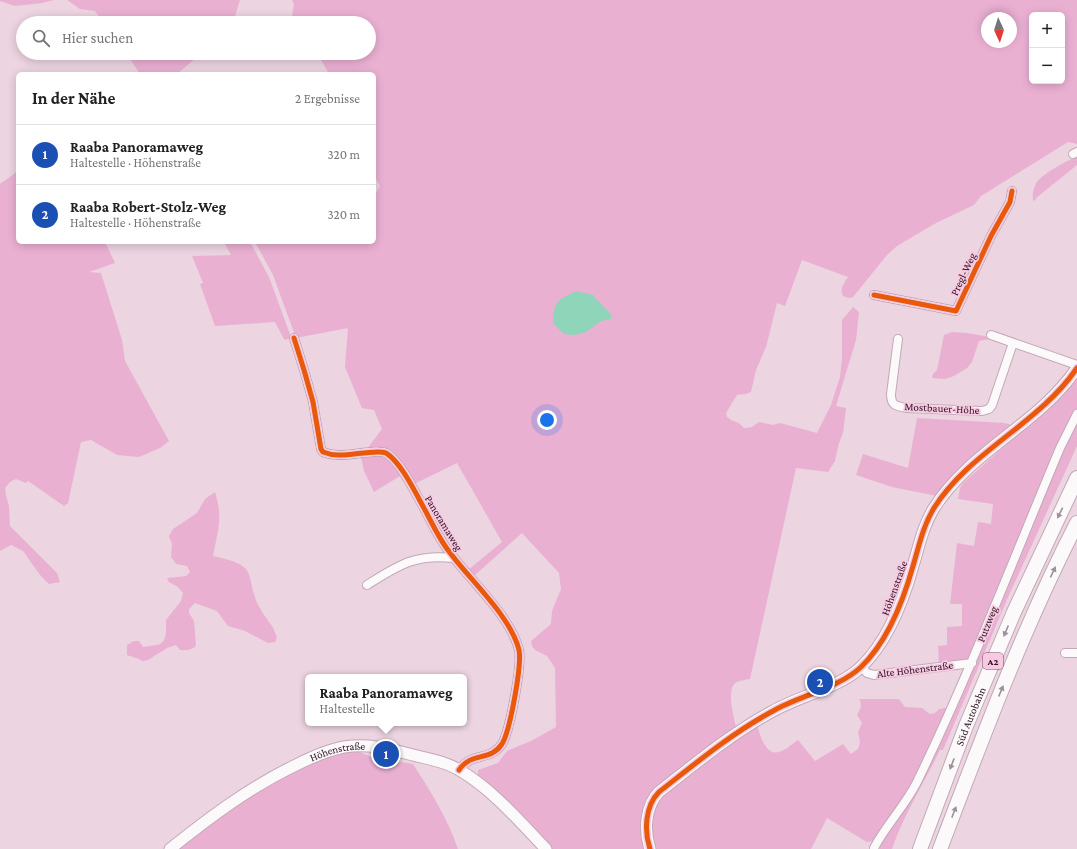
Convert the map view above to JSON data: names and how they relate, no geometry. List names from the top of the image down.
{
  "streets": {
    "highway": ["A2", "Süd Autobahn"],
    "street": [
      "Pregl-Weg",
      "Mostbauer-Höhe",
      "Panoramaweg",
      "Höhenstraße",
      "Putzweg",
      "Alte Höhenstraße"
    ]
  },
  "crossings": [
    ["Panoramaweg", "Höhenstraße"],
    ["Höhenstraße", "Alte Höhenstraße"],
    ["Putzweg", "Alte Höhenstraße"]
  ],
  "north": "bottom",
  "page": {
    "map_buttons": ["+", "−"],
    "search": "Hier suchen",
    "heading": ["In der Nähe", "2 Ergebnisse"],
    "list": [
      {
        "mark": "1",
        "name": "Raaba Panoramaweg",
        "note": "Haltestelle · Höhenstraße",
        "value": "320 m"
      },
      {
        "mark": "2",
        "name": "Raaba Robert-Stolz-Weg",
        "note": "Haltestelle · Höhenstraße",
        "value": "320 m"
      }
    ],
    "pins": ["2", "1"],
    "popup": ["Raaba Panoramaweg", "Haltestelle"]
  }
}
